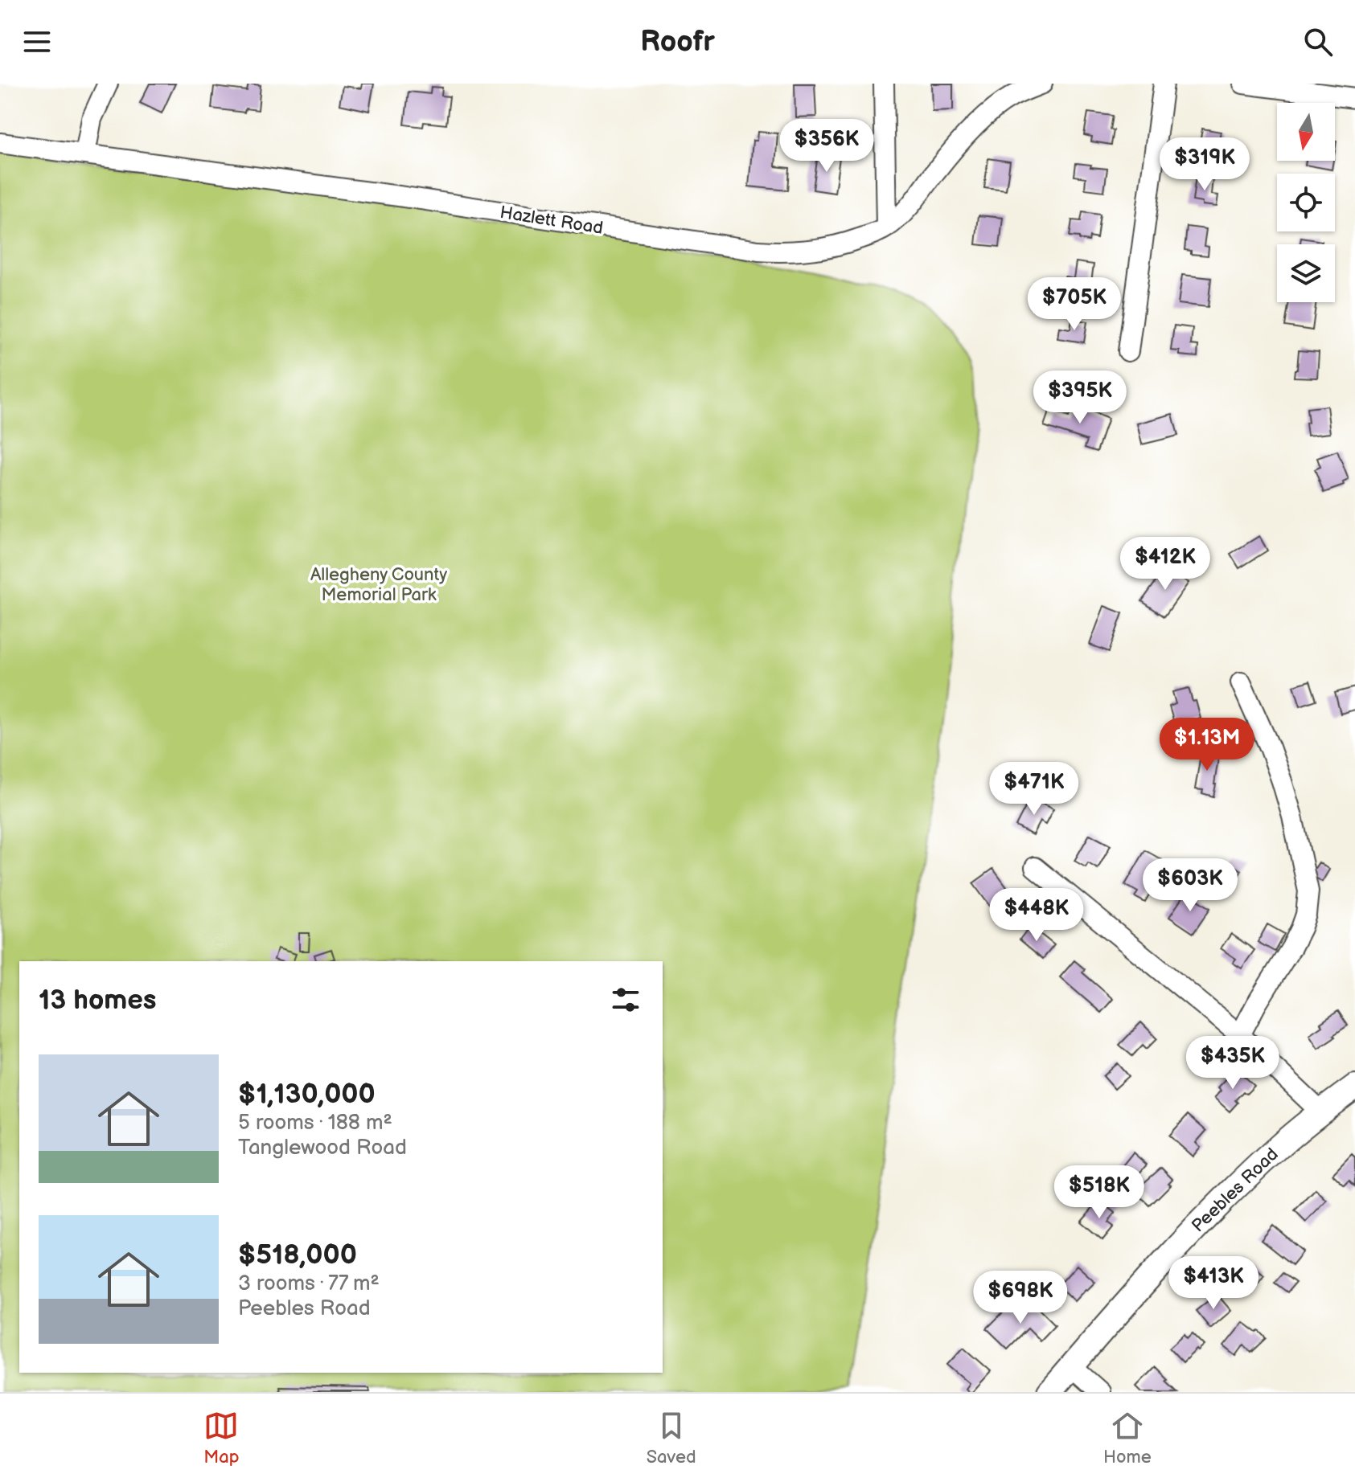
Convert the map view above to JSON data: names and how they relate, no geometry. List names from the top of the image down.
{
  "streets": {
    "main road": ["Peebles Road"],
    "street": ["Hazlett Road"]
  },
  "parks": ["Allegheny County Memorial Park"],
  "north": "bottom",
  "page": {
    "header": "Roofr",
    "price": [
      "$356K",
      "$319K",
      "$705K",
      "$395K",
      "$412K",
      "$1.13M",
      "$471K",
      "$603K",
      "$448K",
      "$435K",
      "$518K",
      "$413K",
      "$698K"
    ],
    "heading": "13 homes",
    "list": [
      {
        "name": "$1,130,000",
        "note": "5 rooms · 188 m² · Tanglewood Road"
      },
      {
        "name": "$518,000",
        "note": "3 rooms · 77 m² · Peebles Road"
      }
    ],
    "tabs": ["Map", "Saved", "Home"]
  }
}
